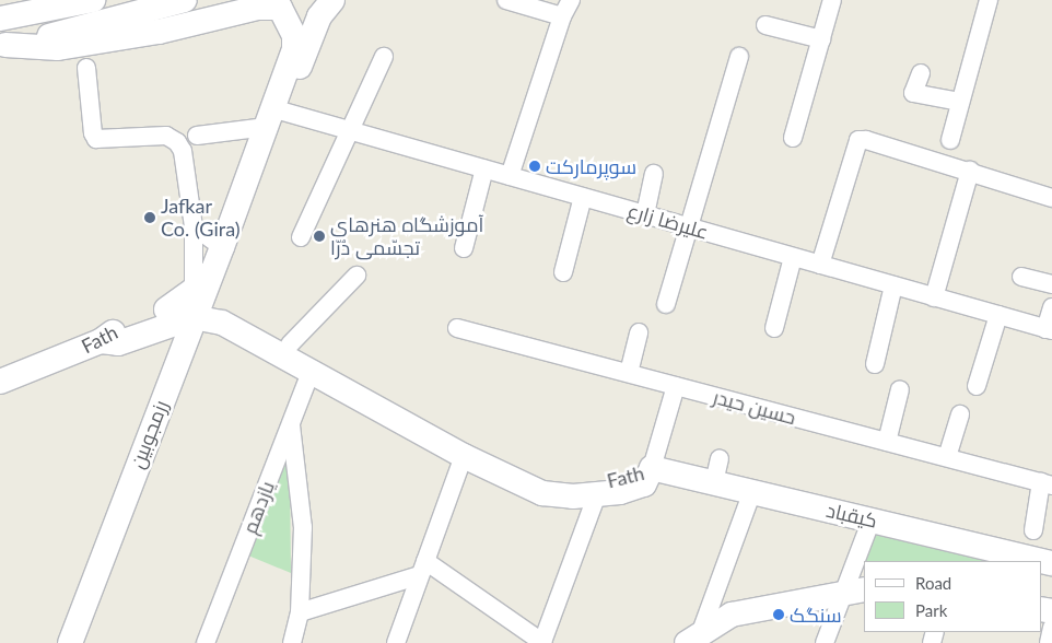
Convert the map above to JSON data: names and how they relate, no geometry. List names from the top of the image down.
{
  "streets": {
    "street": [
      "علیرضا زارع",
      "Fath",
      "حسین حیدر",
      "رزمجوبین",
      "یازدهم",
      "کیقباد"
    ]
  },
  "crossings": [
    ["علیرضا زارع", "رزمجوبین"],
    ["Fath", "رزمجوبین"],
    ["Fath", "یازدهم"],
    ["Fath", "کیقباد"]
  ],
  "places": [
    "سوپرمارکت",
    "Jafkar Co. (Gira)",
    "آموزشگاه هنرهای تجسّمی دُرّا",
    "سنگک"
  ],
  "legend": ["Road", "Park"]
}
